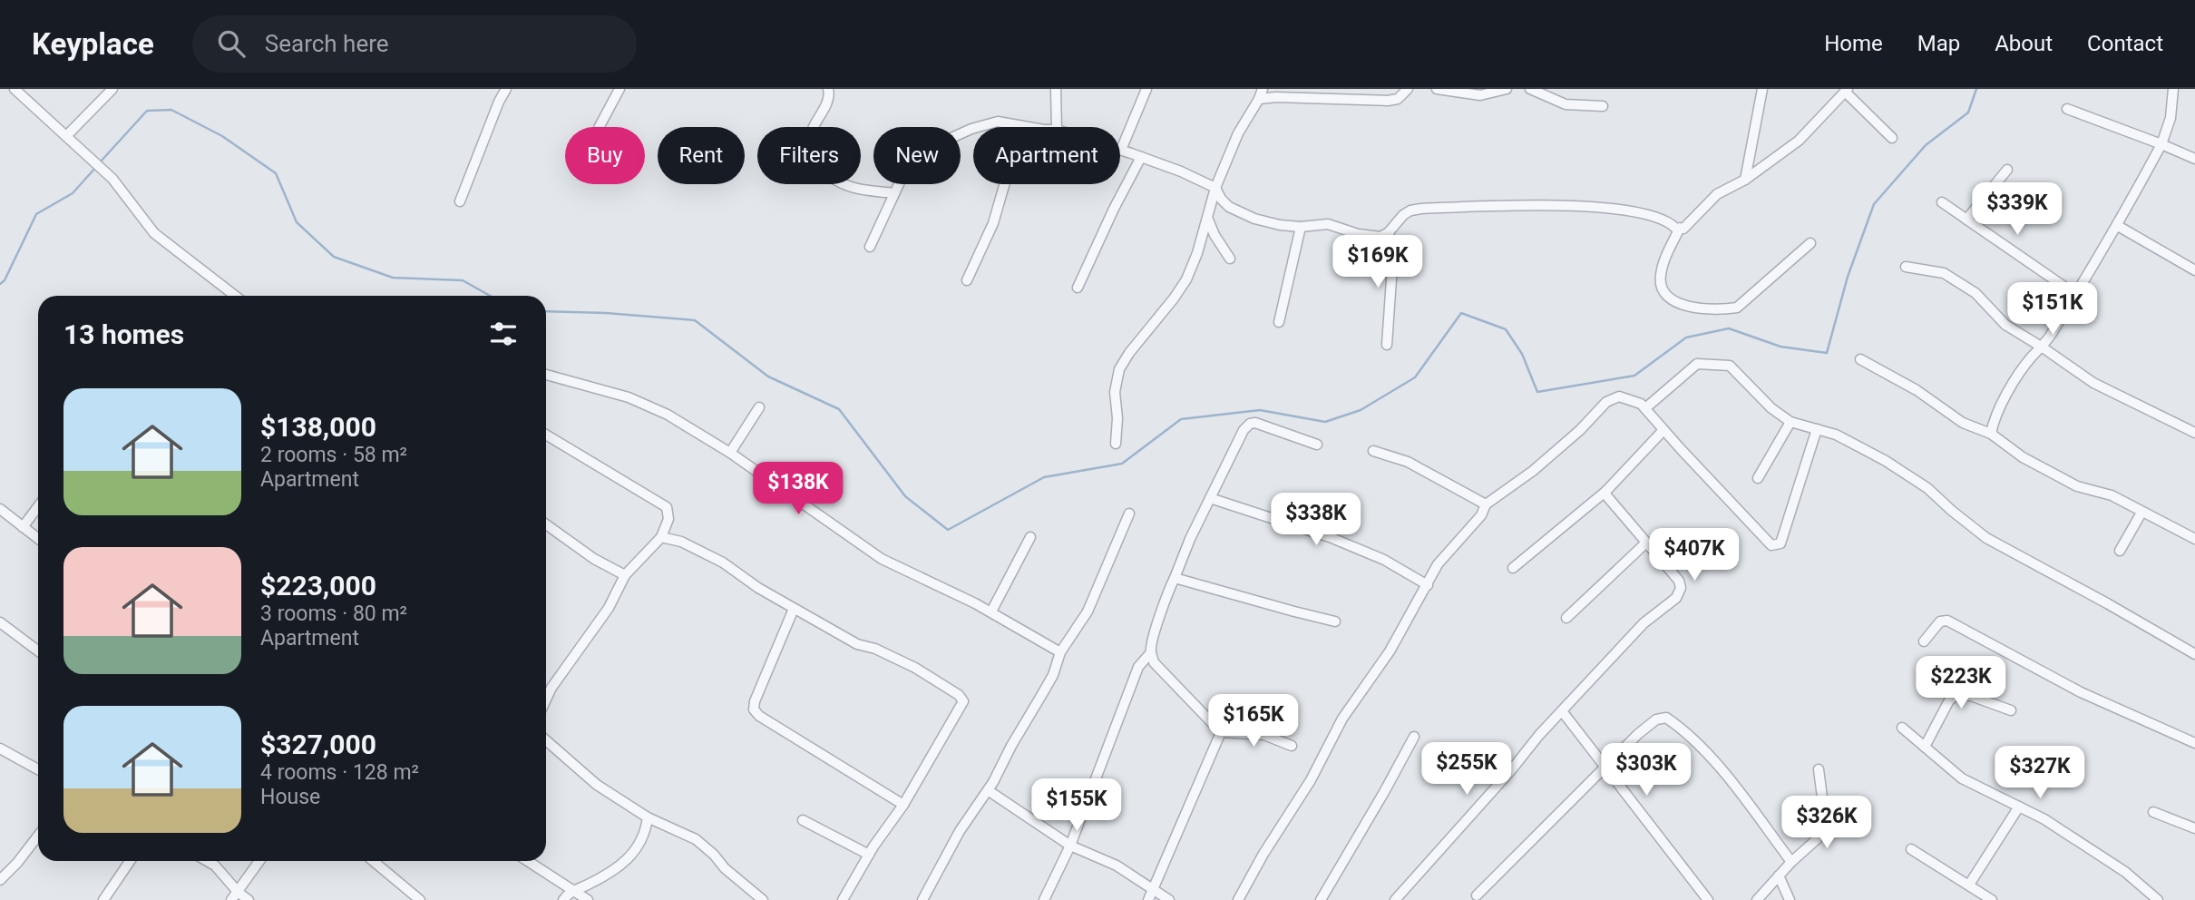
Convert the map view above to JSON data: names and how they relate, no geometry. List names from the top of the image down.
{
  "page": {
    "header": "Keyplace",
    "search": "Search here",
    "nav": [
      "Home",
      "Map",
      "About",
      "Contact"
    ],
    "chip": [
      "Buy",
      "Rent",
      "Filters",
      "New",
      "Apartment"
    ],
    "price": [
      "$339K",
      "$169K",
      "$151K",
      "$138K",
      "$338K",
      "$407K",
      "$223K",
      "$165K",
      "$255K",
      "$303K",
      "$327K",
      "$155K",
      "$326K"
    ],
    "heading": "13 homes",
    "list": [
      {
        "name": "$138,000",
        "note": "2 rooms · 58 m² · Apartment"
      },
      {
        "name": "$223,000",
        "note": "3 rooms · 80 m² · Apartment"
      },
      {
        "name": "$327,000",
        "note": "4 rooms · 128 m² · House"
      }
    ]
  }
}
